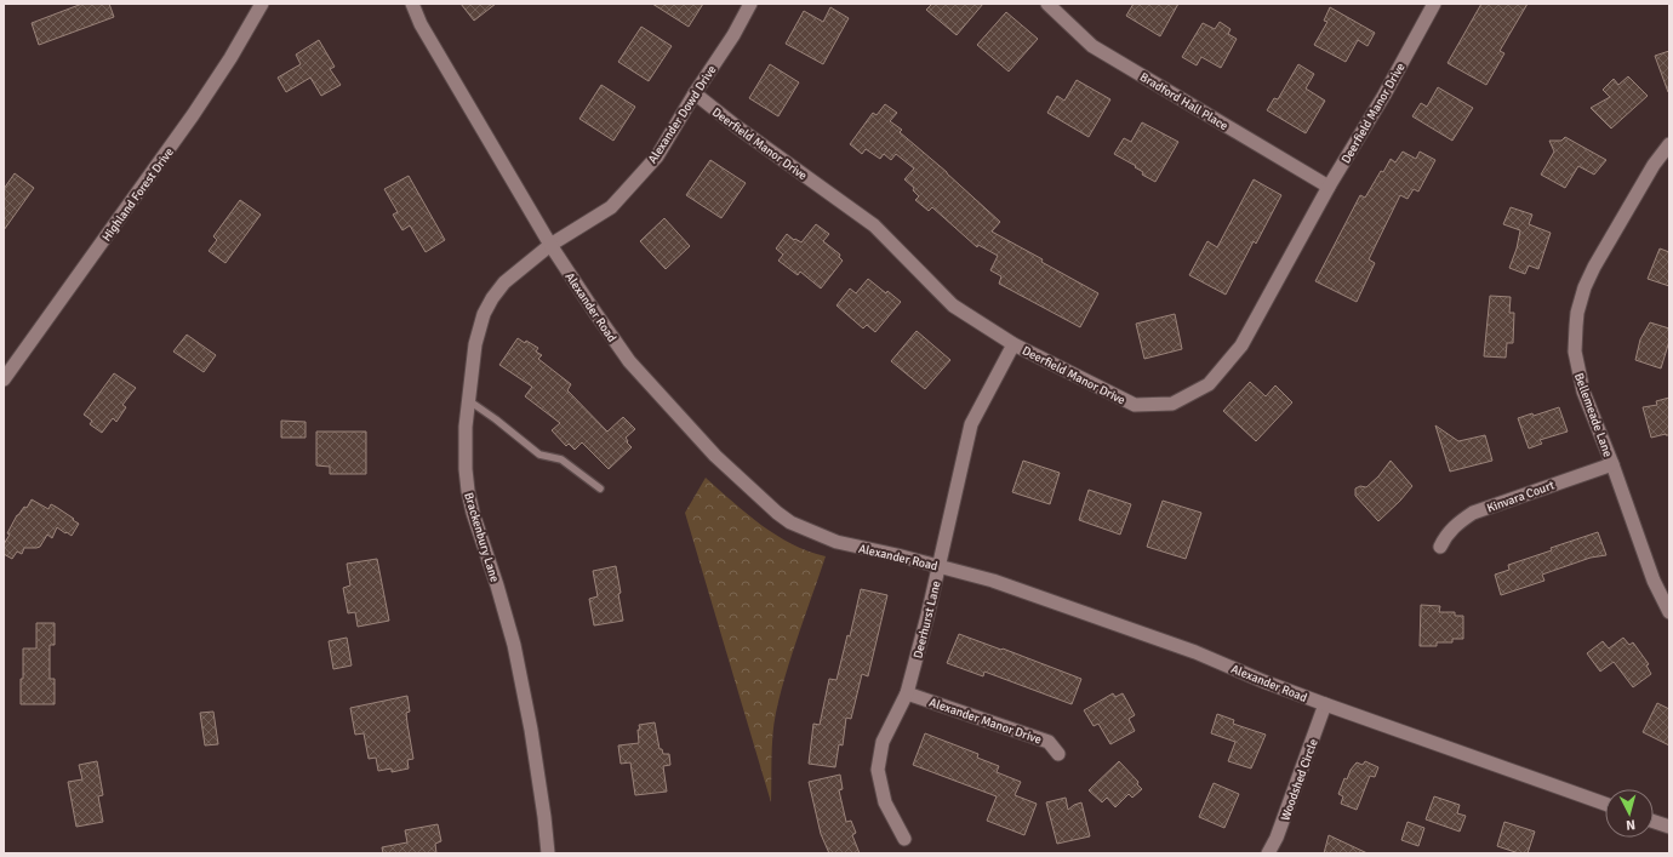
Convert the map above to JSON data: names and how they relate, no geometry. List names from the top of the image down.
{
  "streets": {
    "street": [
      "Bradford Hall Place",
      "Deerfield Manor Drive",
      "Alexander Dowd Drive",
      "Highland Forest Drive",
      "Alexander Road",
      "Bellemeade Lane",
      "Kinvara Court",
      "Brackenbury Lane",
      "Deerhurst Lane",
      "Alexander Manor Drive",
      "Woodshed Circle"
    ]
  },
  "crossings": [
    ["Bradford Hall Place", "Deerfield Manor Drive"],
    ["Deerfield Manor Drive", "Alexander Dowd Drive"],
    ["Deerfield Manor Drive", "Deerhurst Lane"],
    ["Alexander Dowd Drive", "Alexander Road"],
    ["Alexander Dowd Drive", "Brackenbury Lane"],
    ["Alexander Road", "Brackenbury Lane"],
    ["Alexander Road", "Deerhurst Lane"],
    ["Alexander Road", "Woodshed Circle"],
    ["Bellemeade Lane", "Kinvara Court"],
    ["Deerhurst Lane", "Alexander Manor Drive"]
  ],
  "north": "bottom"
}
